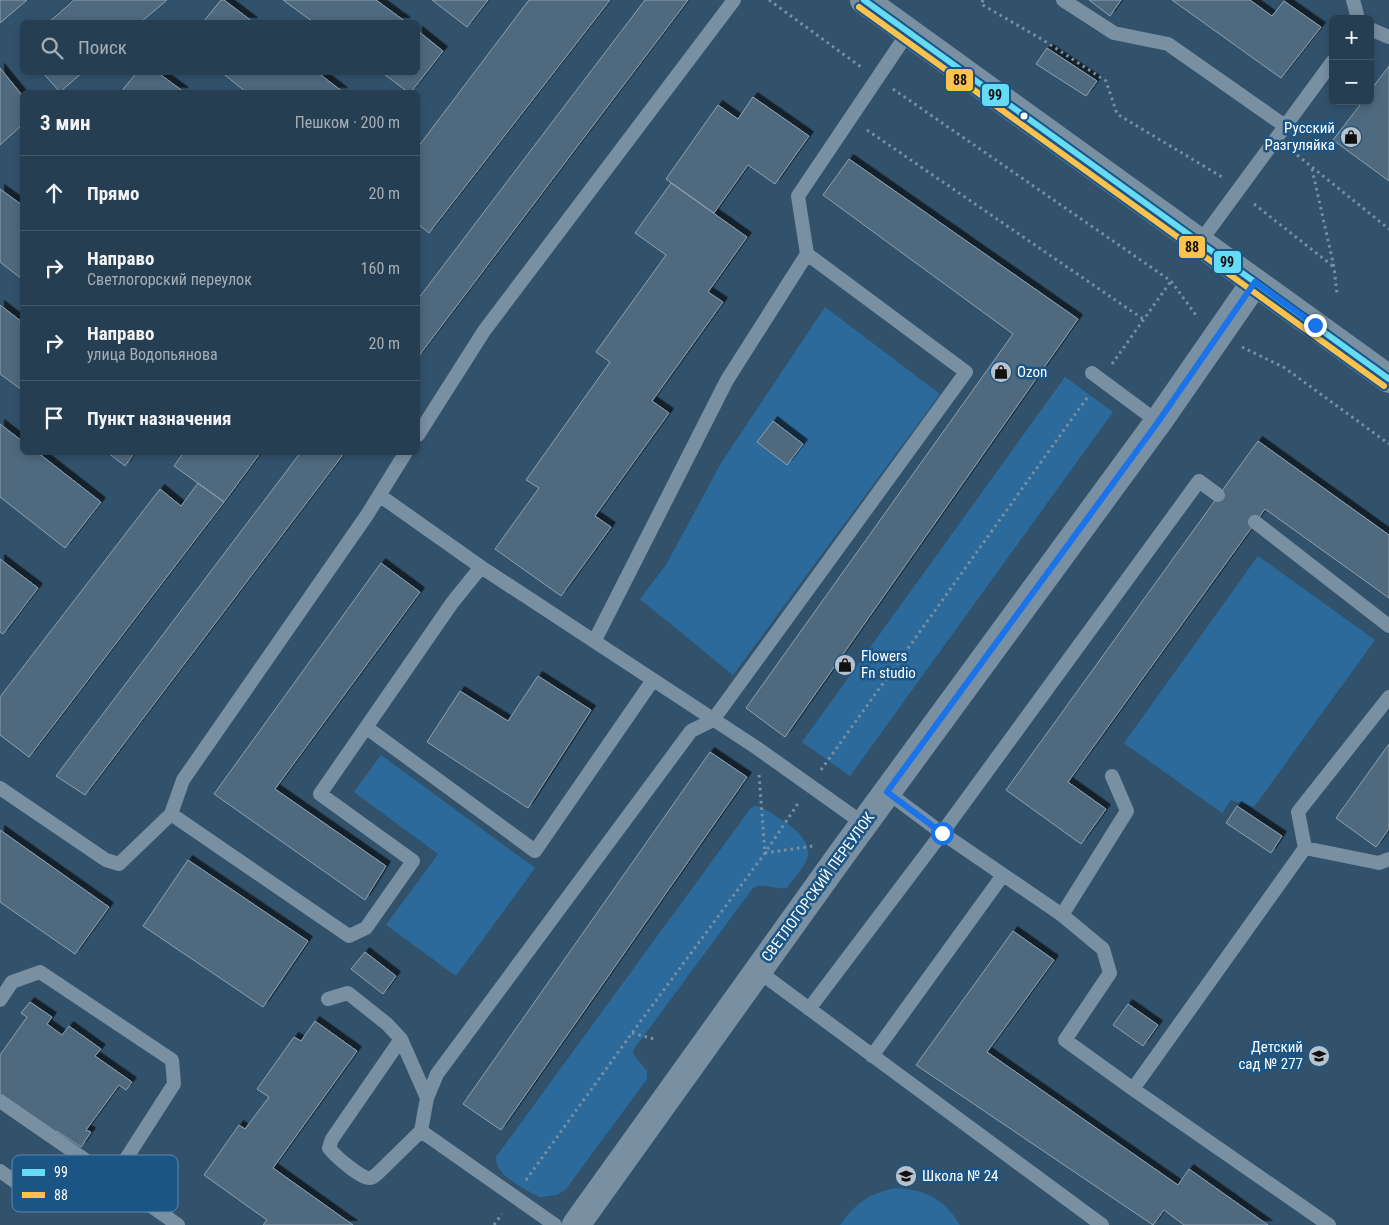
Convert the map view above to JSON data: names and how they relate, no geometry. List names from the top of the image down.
{
  "streets": {
    "street": ["СВЕТЛОГОРСКИЙ ПЕРЕУЛОК"]
  },
  "places": {
    "shop": ["Русский Разгуляйка", "Ozon", "Flowers Fn studio"],
    "school or university": ["Детский сад № 277", "Школа № 24"]
  },
  "lines": ["transit line 99", "transit line 88"],
  "legend": ["99", "88"],
  "page": {
    "map_buttons": ["+", "−"],
    "search": "Поиск",
    "heading": ["3 мин", "Пешком · 200 m"],
    "list": [
      ["Прямо", "20 m"],
      ["Направо", "Светлогорский переулок", "160 m"],
      ["Направо", "улица Водопьянова", "20 m"],
      "Пункт назначения"
    ]
  }
}
